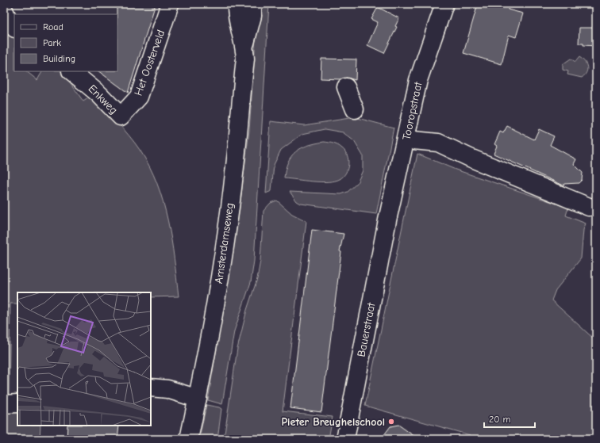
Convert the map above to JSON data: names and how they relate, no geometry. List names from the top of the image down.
{
  "streets": {
    "street": [
      "Het Oosterveld",
      "Enkweg",
      "Tooropstraat",
      "Amsterdamseweg",
      "Bauerstraat"
    ]
  },
  "crossings": [
    ["Het Oosterveld", "Enkweg"],
    ["Tooropstraat", "Bauerstraat"]
  ],
  "places": ["Pieter Breughelschool"],
  "legend": ["Road", "Park", "Building"],
  "scale_bar": "20 m"
}
